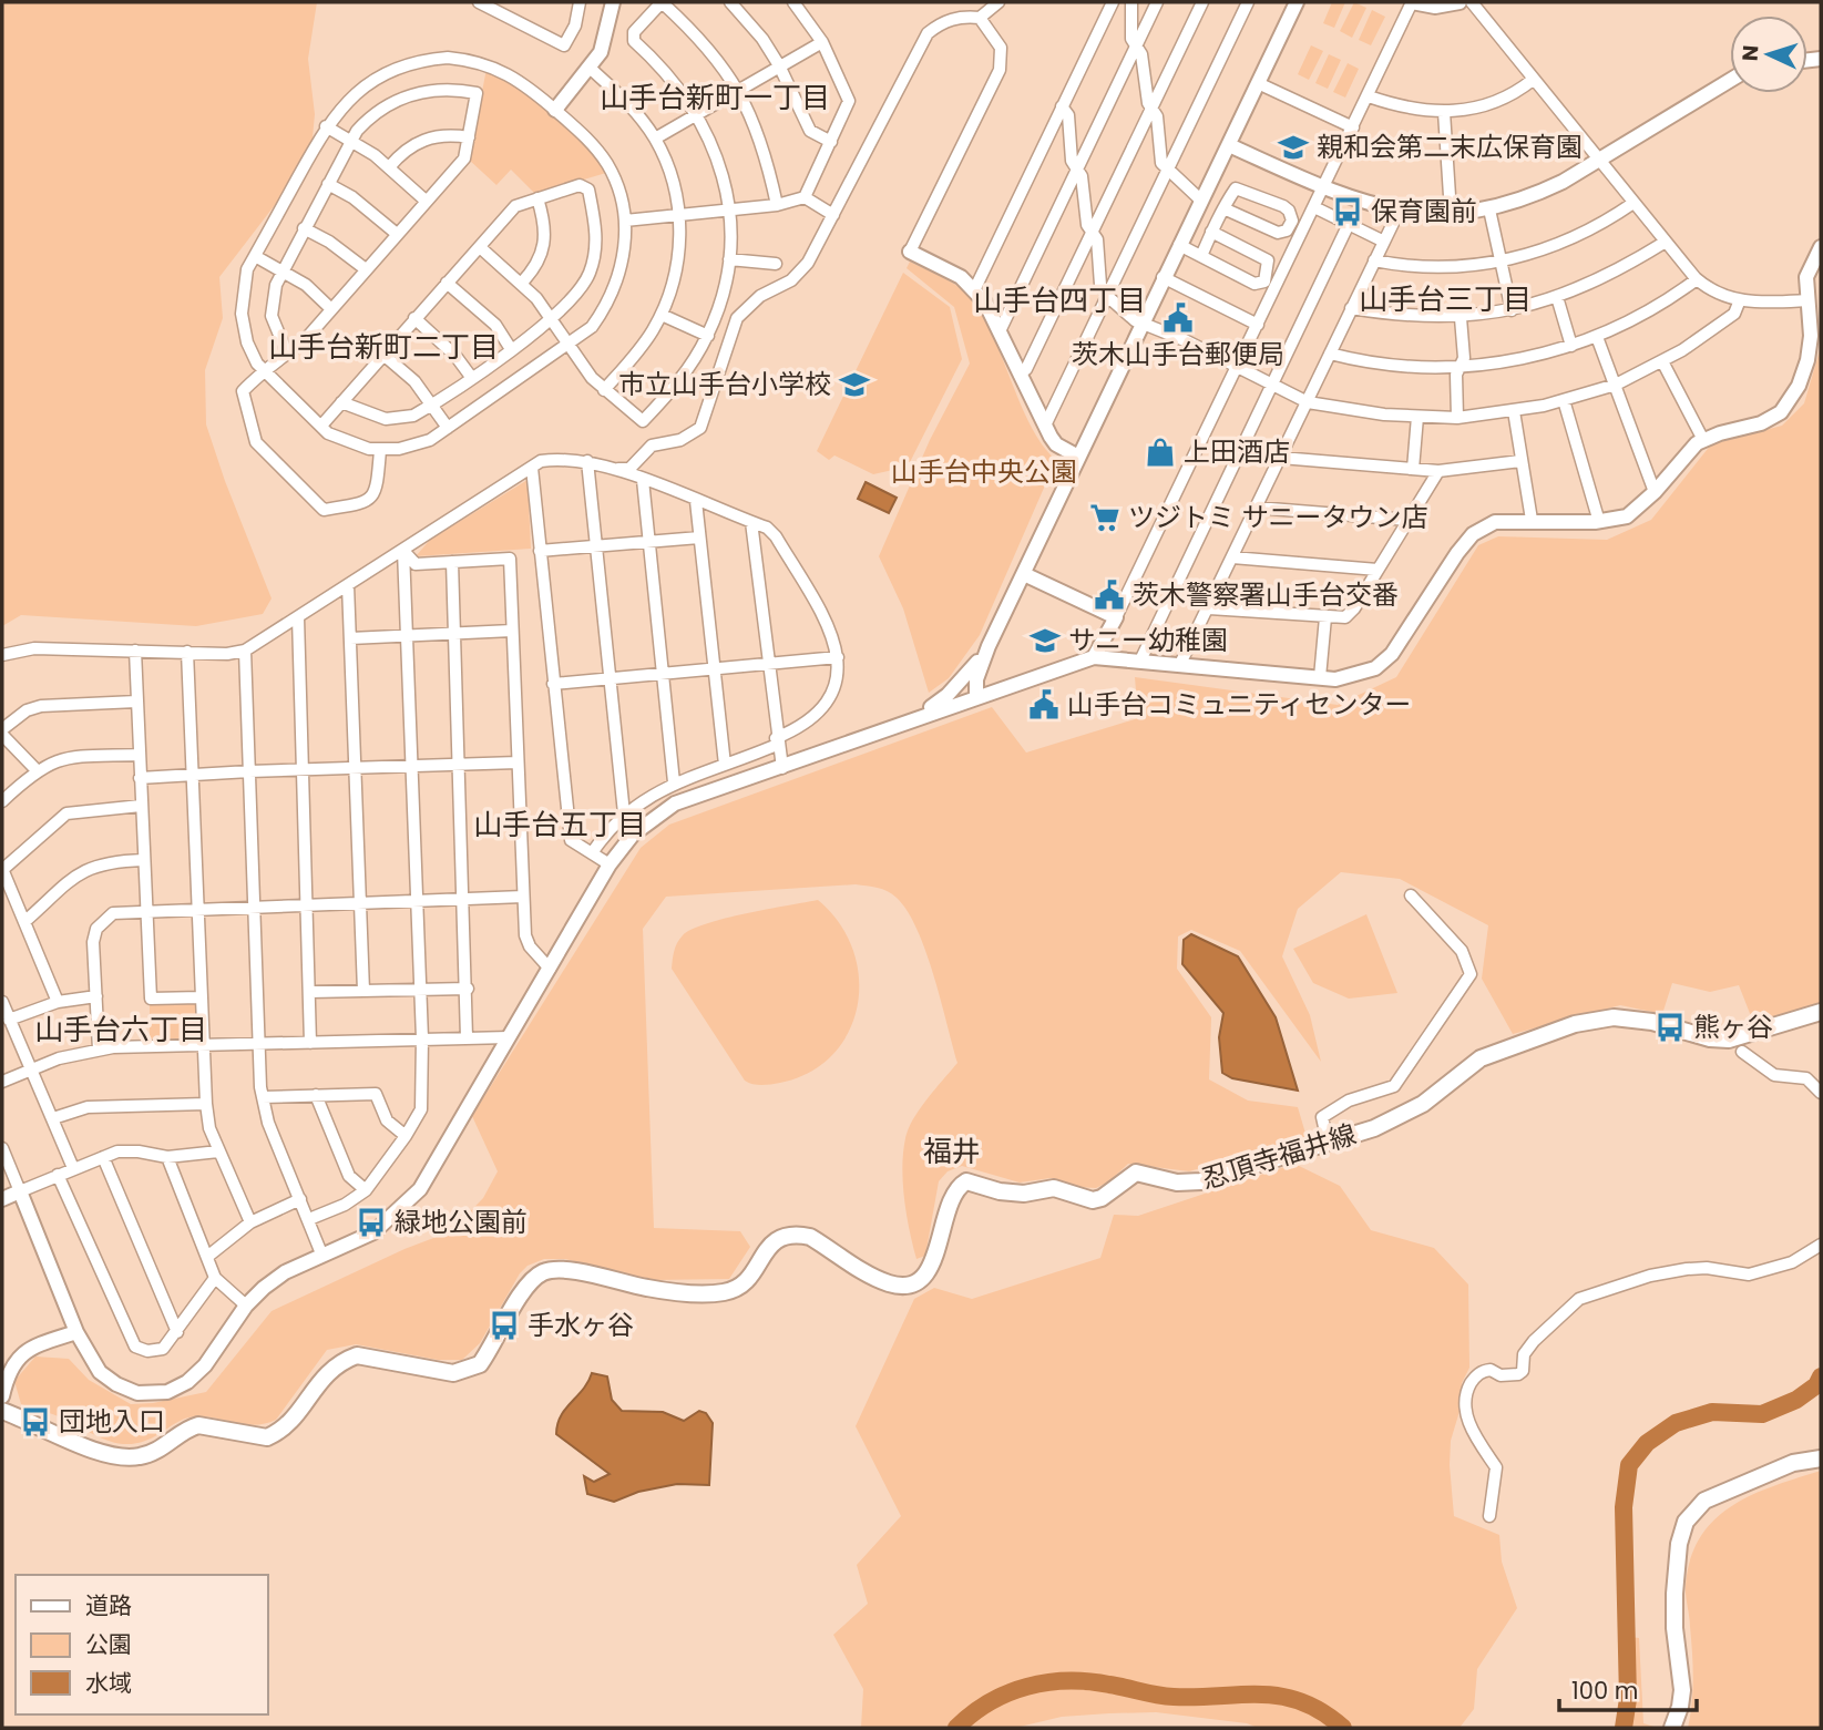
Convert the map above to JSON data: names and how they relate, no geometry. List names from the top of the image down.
{
  "streets": {
    "main road": ["忍頂寺福井線"]
  },
  "districts": [
    "山手台新町一丁目",
    "山手台三丁目",
    "山手台四丁目",
    "山手台新町二丁目",
    "山手台五丁目",
    "山手台六丁目",
    "福井"
  ],
  "parks": ["山手台中央公園"],
  "places": {
    "school or university": ["親和会第二末広保育園", "市立山手台小学校", "サニー幼稚園"],
    "bus stop": [
      "保育園前",
      "熊ヶ谷",
      "緑地公園前",
      "手水ヶ谷",
      "団地入口"
    ],
    "public building": ["茨木山手台郵便局", "茨木警察署山手台交番", "山手台コミュニティセンター"],
    "shop": ["上田酒店"],
    "supermarket": ["ツジトミ サニータウン店"]
  },
  "legend": ["道路", "公園", "水域"],
  "scale_bar": "100 m",
  "north": "left"
}
